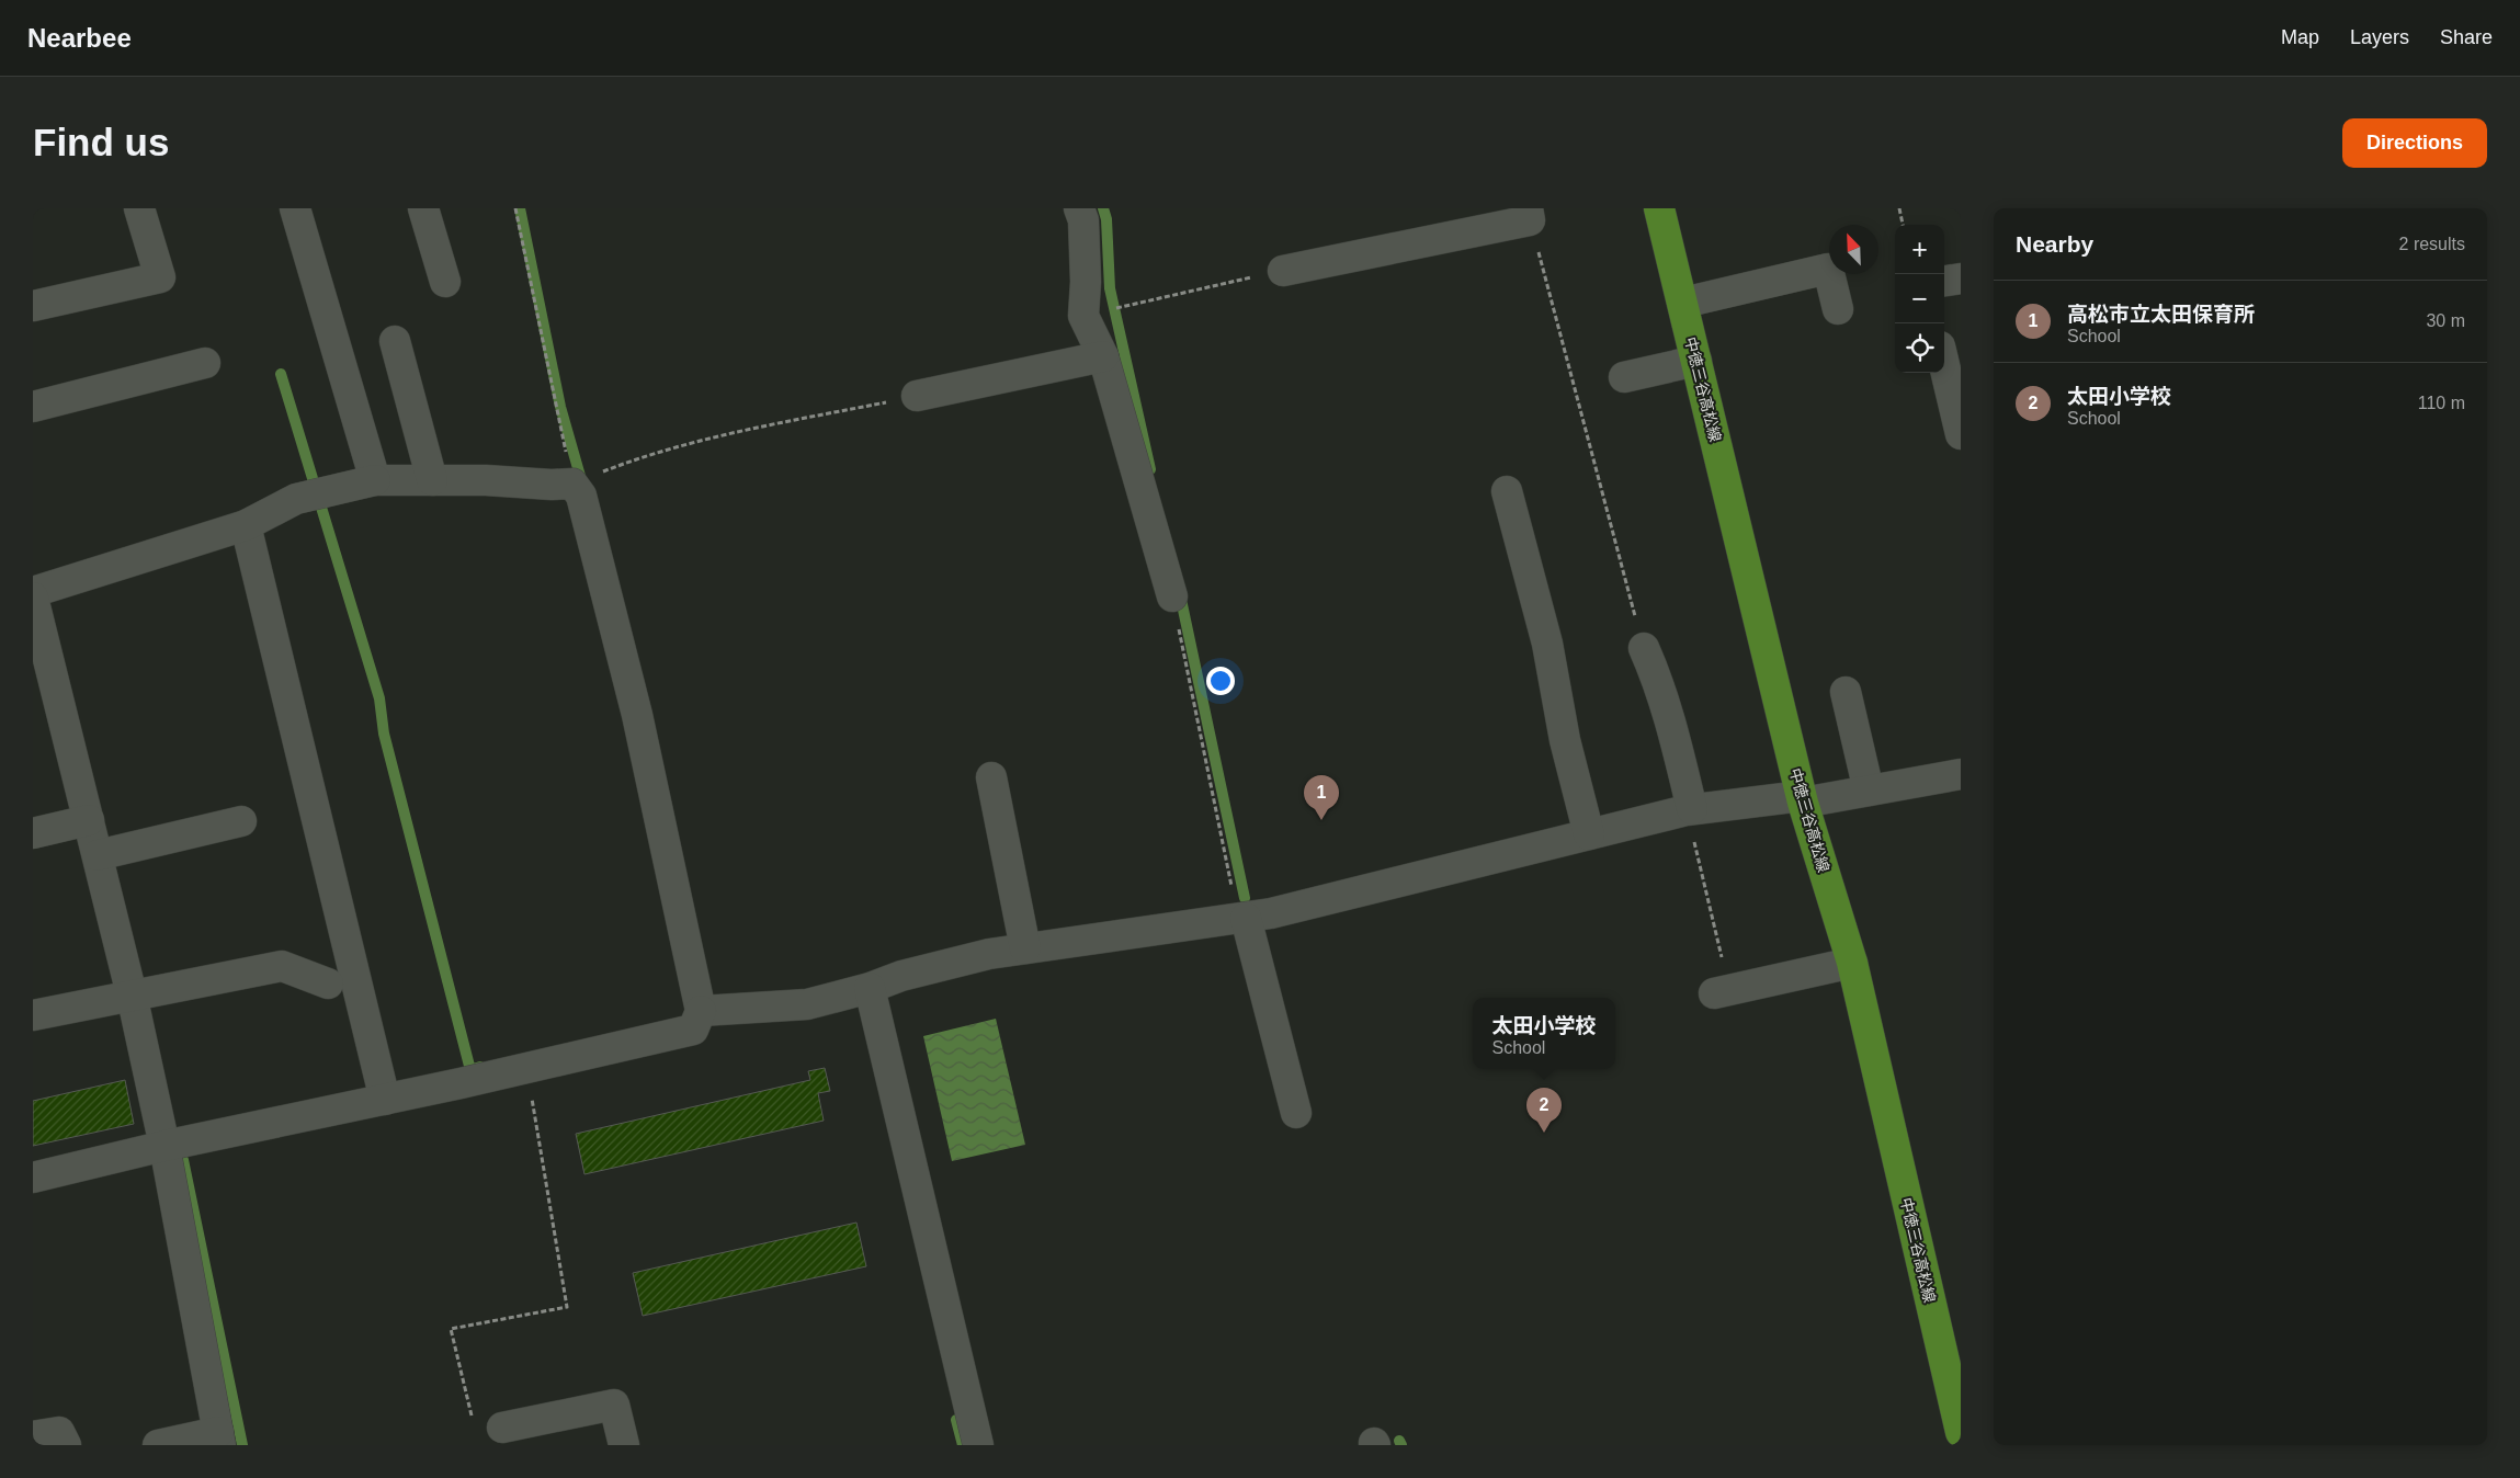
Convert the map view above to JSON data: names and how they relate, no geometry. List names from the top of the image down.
{
  "streets": {
    "main road": ["中徳三谷高松線"]
  },
  "north": "top left",
  "page": {
    "header": "Nearbee",
    "nav": ["Map", "Layers", "Share"],
    "buttons": "Directions",
    "title": "Find us",
    "heading": ["Nearby", "2 results"],
    "map_buttons": ["+", "−"],
    "list": [
      {
        "mark": "1",
        "name": "高松市立太田保育所",
        "note": "School",
        "value": "30 m"
      },
      {
        "mark": "2",
        "name": "太田小学校",
        "note": "School",
        "value": "110 m"
      }
    ],
    "pins": ["1", "2"],
    "popup": ["太田小学校", "School"]
  }
}
